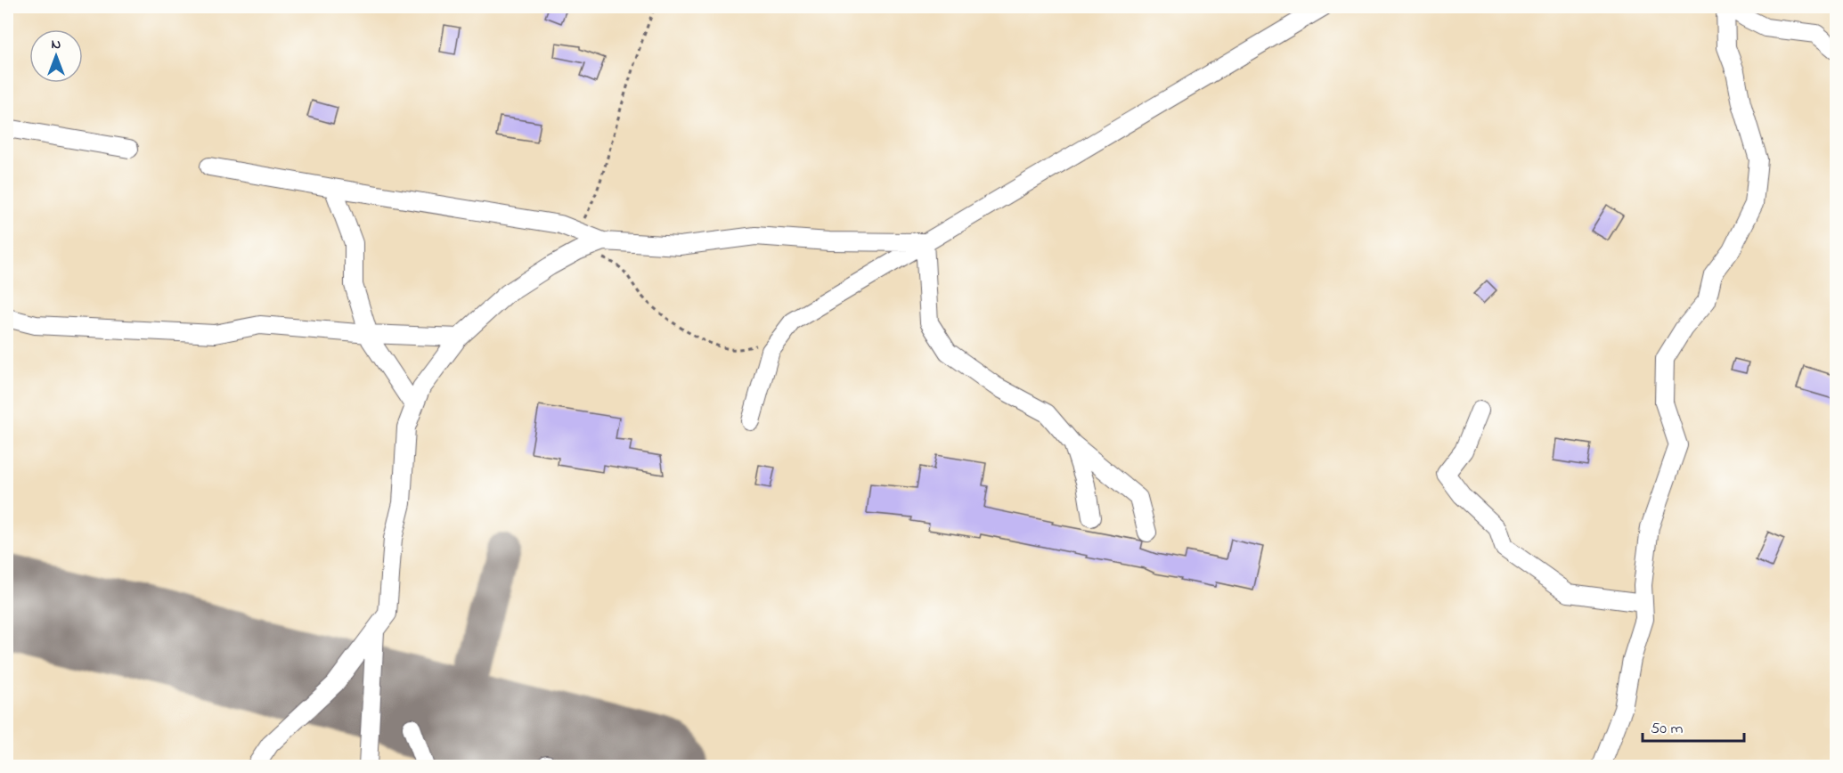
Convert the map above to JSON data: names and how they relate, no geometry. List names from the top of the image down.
{
  "scale_bar": "50 m",
  "north": "top"
}
